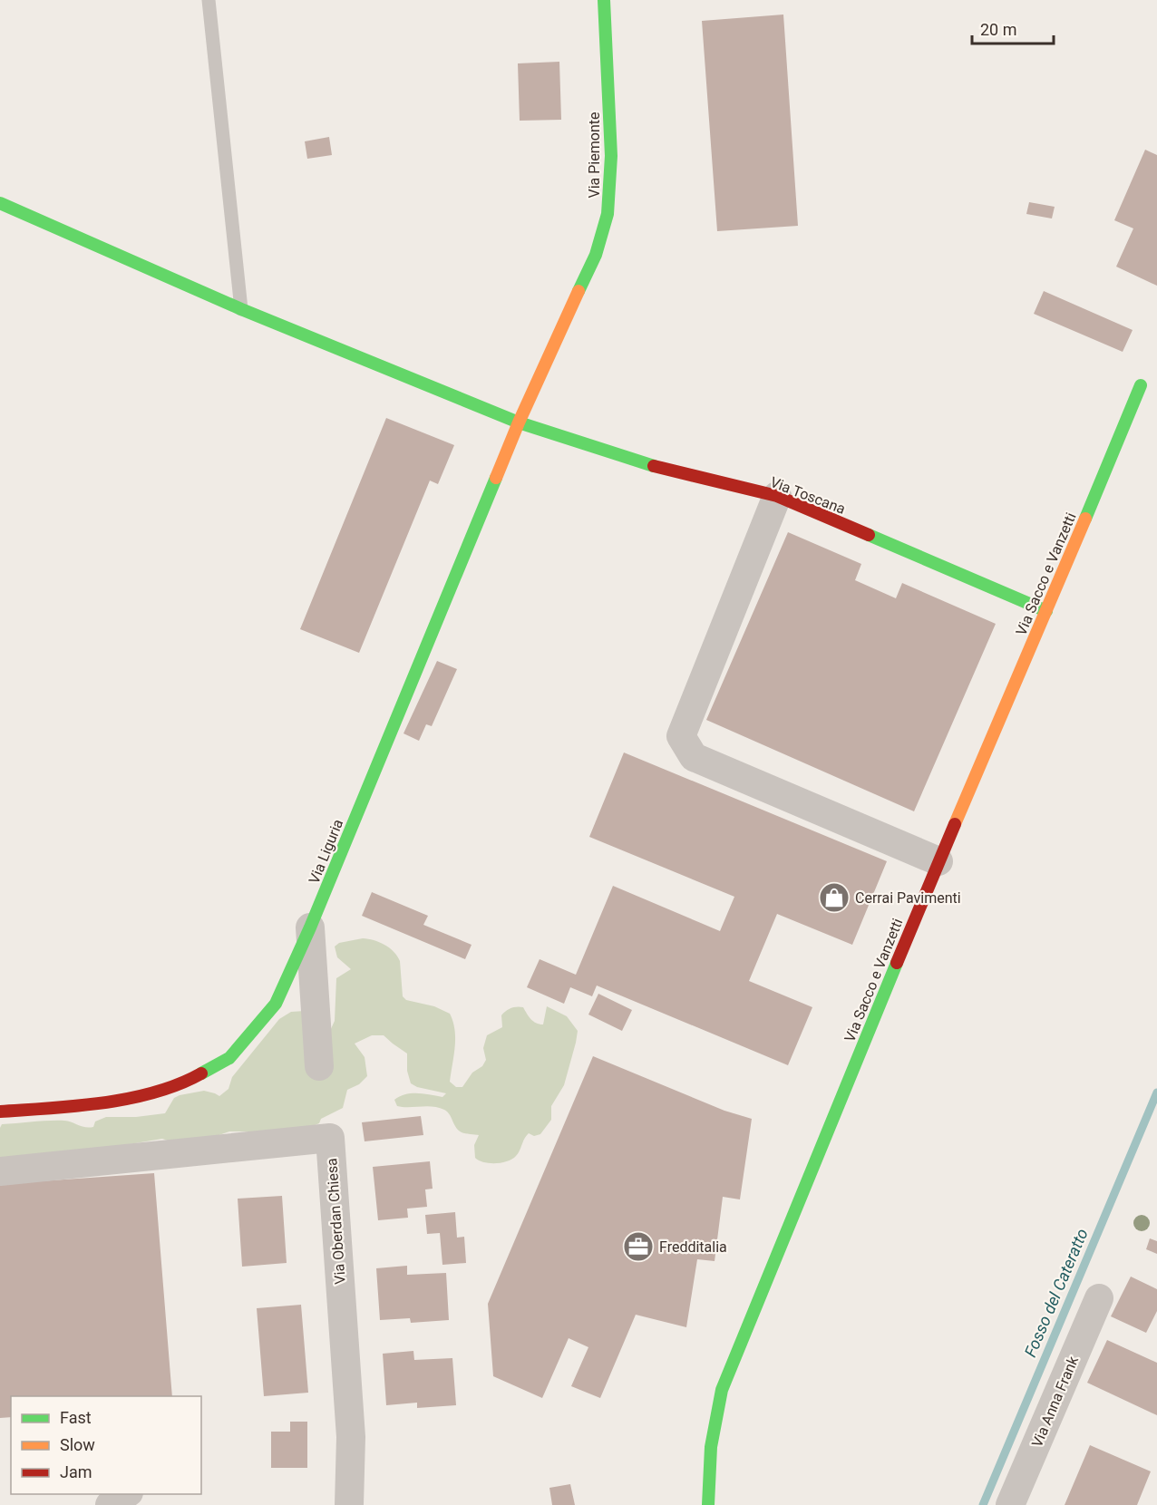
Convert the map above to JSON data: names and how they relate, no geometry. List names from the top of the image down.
{
  "streets": {
    "street": [
      "Via Piemonte",
      "Via Toscana",
      "Via Sacco e Vanzetti",
      "Via Liguria",
      "Via Oberdan Chiesa",
      "Via Anna Frank"
    ]
  },
  "crossings": [
    ["Via Piemonte", "Via Toscana"],
    ["Via Piemonte", "Via Liguria"],
    ["Via Toscana", "Via Sacco e Vanzetti"],
    ["Via Toscana", "Via Liguria"]
  ],
  "water": ["Fosso del Cateratto"],
  "places": {
    "shop": ["Cerrai Pavimenti"],
    "office": ["Fredditalia"]
  },
  "legend": ["Fast", "Slow", "Jam"],
  "scale_bar": "20 m"
}
